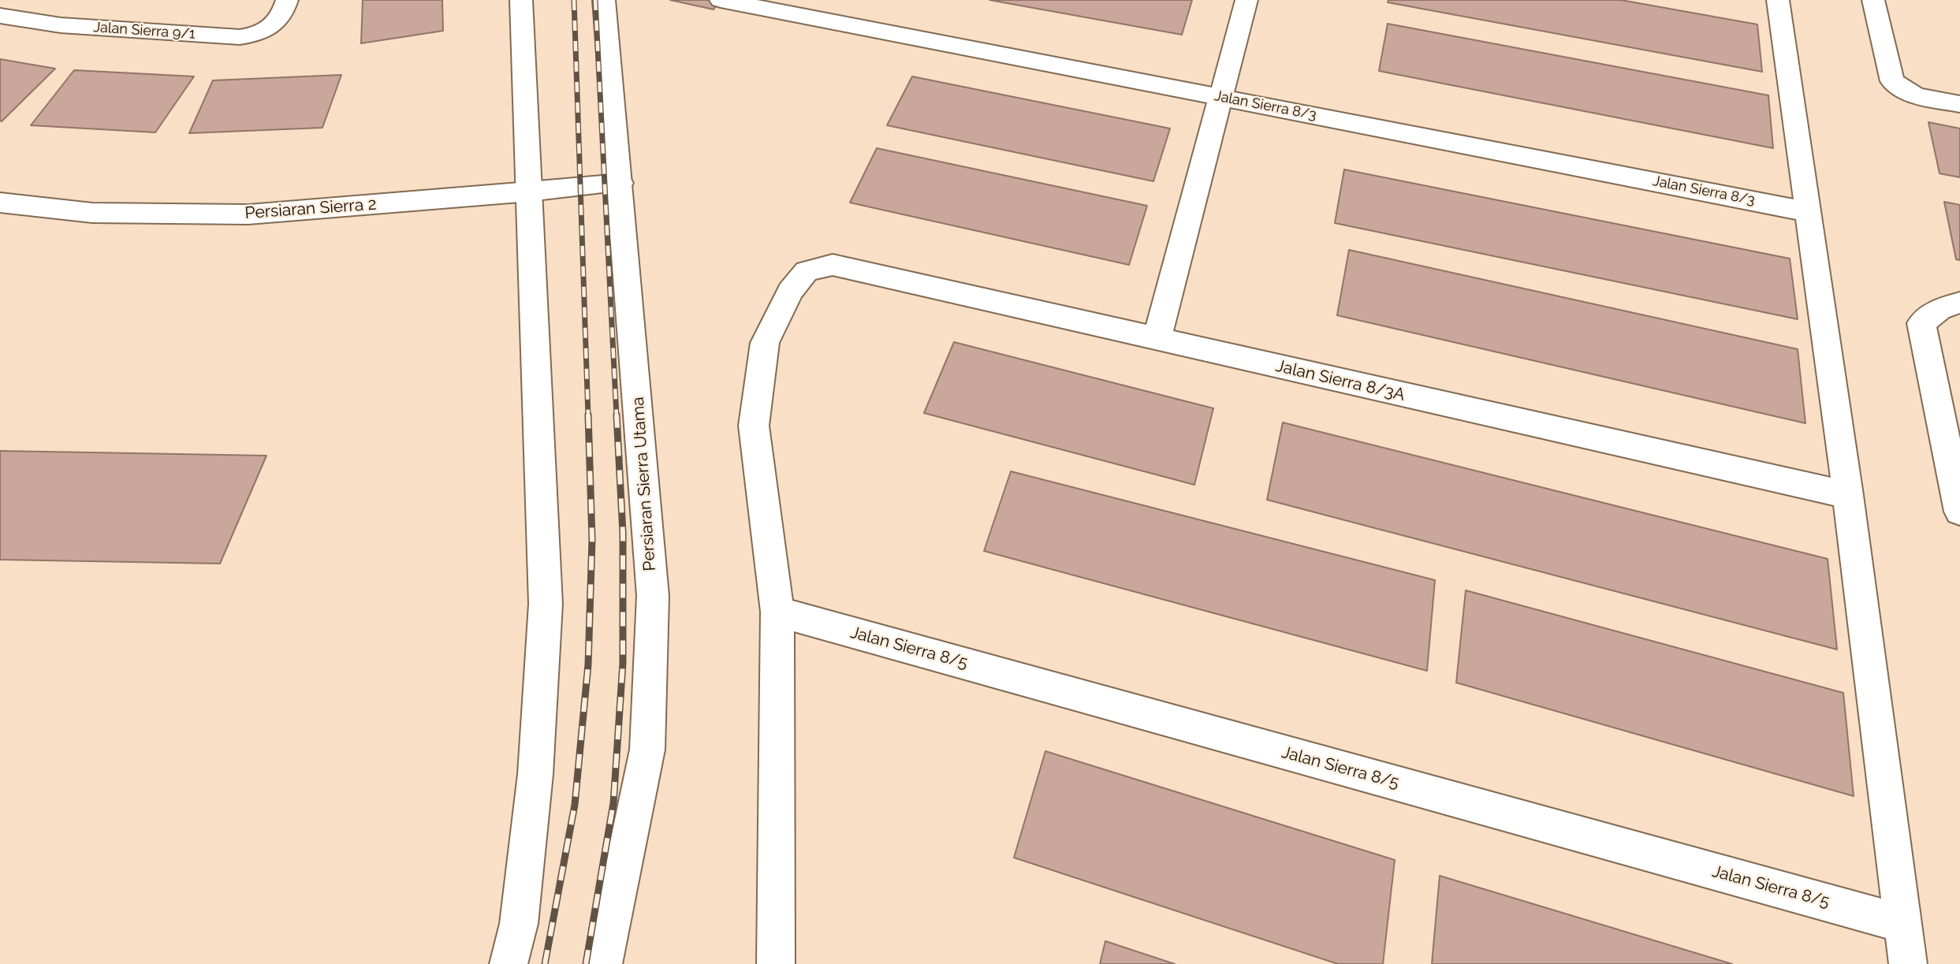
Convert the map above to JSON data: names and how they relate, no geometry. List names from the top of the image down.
{
  "streets": {
    "street": [
      "Jalan Sierra 9/1",
      "Jalan Sierra 8/3",
      "Persiaran Sierra 2",
      "Jalan Sierra 8/3A",
      "Persiaran Sierra Utama",
      "Jalan Sierra 8/5"
    ]
  },
  "crossings": [
    ["Persiaran Sierra 2", "Persiaran Sierra Utama"],
    ["Jalan Sierra 8/3A", "Jalan Sierra 8/5"]
  ]
}
